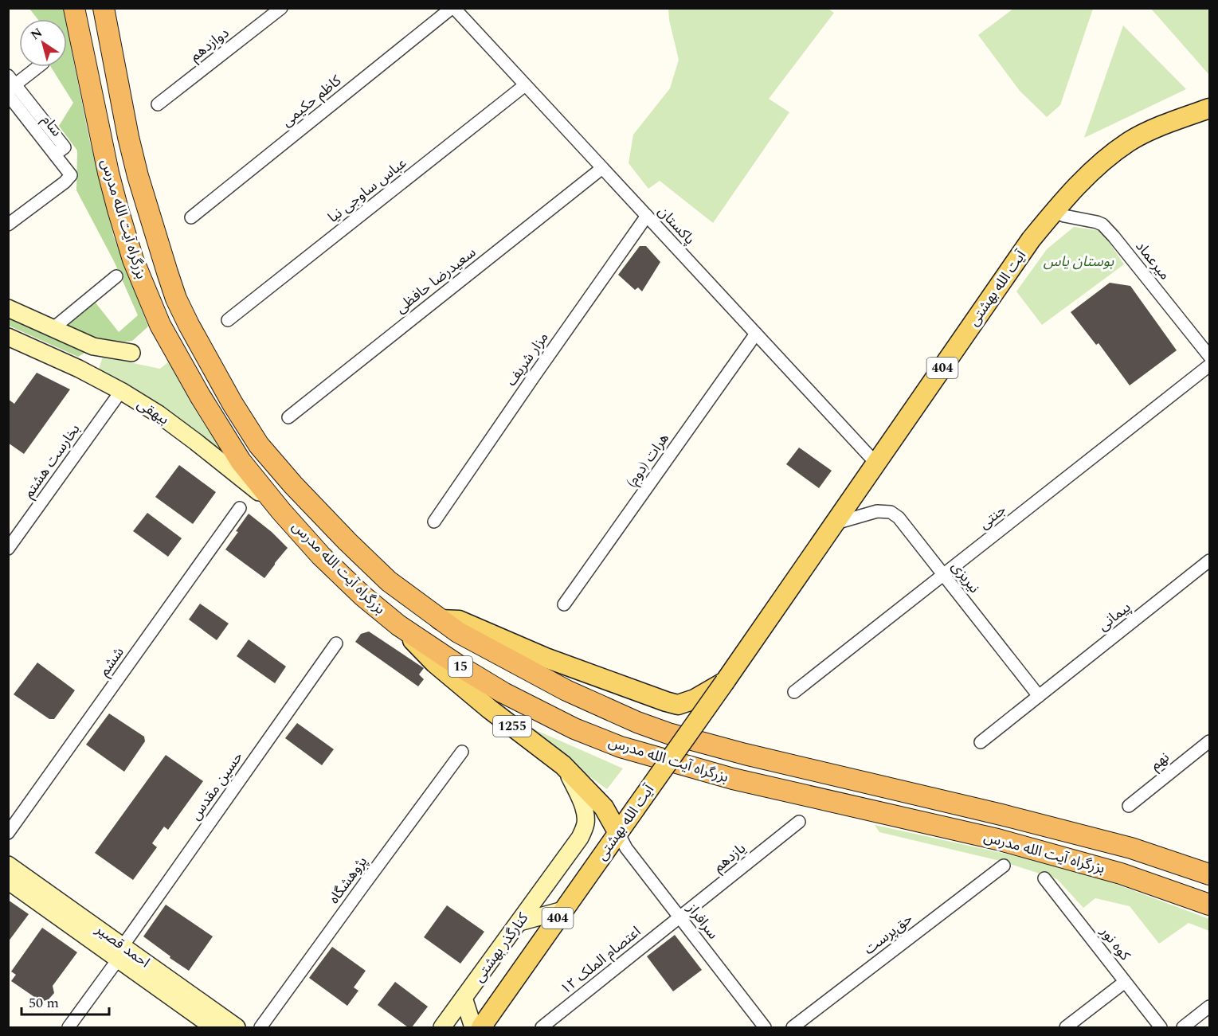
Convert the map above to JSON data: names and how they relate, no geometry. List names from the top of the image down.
{
  "streets": {
    "highway": ["بزرگراه آیت الله مدرس", "15"],
    "main road": [
      "آیت الله بهشتی",
      "404",
      "بیهقی",
      "1255",
      "احمد قصیر",
      "کنارگذر بهشتی"
    ],
    "street": [
      "دوازدهم",
      "کاظم حکیمی",
      "سام",
      "عباس ساوجی نیا",
      "پاکستان",
      "میرعماد",
      "سعیدرضا حافظی",
      "مزار شریف",
      "هرات (دوم)",
      "بخارست هشتم",
      "جنتی",
      "نیریزی",
      "پیمانی",
      "ششم",
      "نهم",
      "حسین مقدس",
      "یازدهم",
      "پژوهشگاه",
      "سرافراز",
      "حق‌پرست",
      "کوه نور",
      "اعتصام الملک ۱۲"
    ]
  },
  "crossings": [
    ["کاظم حکیمی", "پاکستان"],
    ["عباس ساوجی نیا", "پاکستان"],
    ["بزرگراه آیت الله مدرس", "بیهقی"],
    ["بزرگراه آیت الله مدرس", "1255"],
    ["پاکستان", "سعیدرضا حافظی"],
    ["پاکستان", "آیت الله بهشتی"],
    ["پاکستان", "مزار شریف"],
    ["پاکستان", "هرات (دوم)"],
    ["میرعماد", "آیت الله بهشتی"],
    ["آیت الله بهشتی", "نیریزی"],
    ["آیت الله بهشتی", "1255"],
    ["آیت الله بهشتی", "سرافراز"],
    ["بیهقی", "بخارست هشتم"],
    ["جنتی", "نیریزی"],
    ["نیریزی", "پیمانی"],
    ["1255", "سرافراز"],
    ["1255", "کنارگذر بهشتی"],
    ["حسین مقدس", "احمد قصیر"],
    ["یازدهم", "سرافراز"],
    ["یازدهم", "اعتصام الملک ۱۲"],
    ["سرافراز", "اعتصام الملک ۱۲"]
  ],
  "parks": ["بوستان یاس"],
  "scale_bar": "50 m",
  "north": "top left"
}
